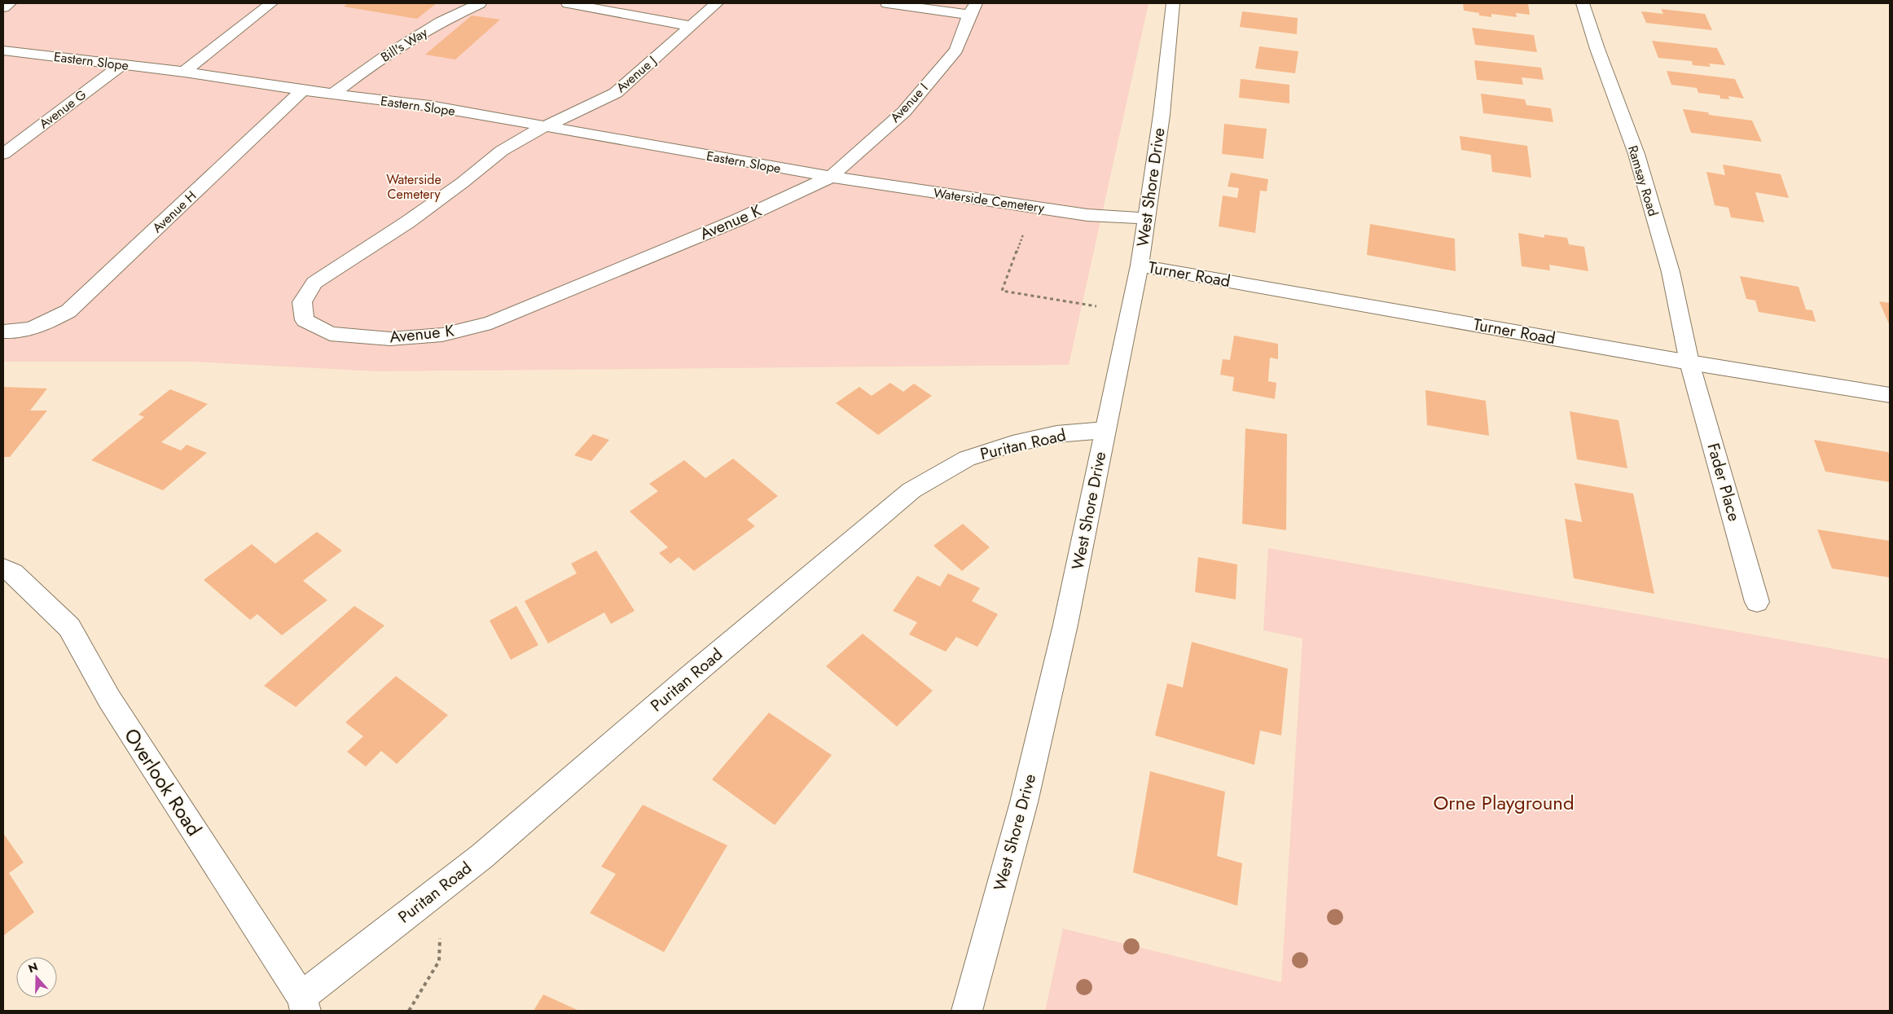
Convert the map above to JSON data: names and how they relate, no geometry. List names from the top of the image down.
{
  "streets": {
    "street": [
      "Bill's Way",
      "Eastern Slope",
      "Avenue J",
      "Avenue I",
      "Avenue G",
      "Ramsay Road",
      "West Shore Drive",
      "Waterside Cemetery",
      "Avenue H",
      "Avenue K",
      "Turner Road",
      "Puritan Road",
      "Fader Place",
      "Overlook Road"
    ]
  },
  "crossings": [
    ["Bill's Way", "Eastern Slope"],
    ["Eastern Slope", "Avenue J"],
    ["Eastern Slope", "Avenue I"],
    ["Eastern Slope", "Avenue G"],
    ["Eastern Slope", "Waterside Cemetery"],
    ["Eastern Slope", "Avenue H"],
    ["Eastern Slope", "Avenue K"],
    ["Avenue J", "Avenue K"],
    ["Avenue I", "Waterside Cemetery"],
    ["Avenue I", "Avenue K"],
    ["Ramsay Road", "Turner Road"],
    ["Ramsay Road", "Fader Place"],
    ["West Shore Drive", "Waterside Cemetery"],
    ["West Shore Drive", "Turner Road"],
    ["West Shore Drive", "Puritan Road"],
    ["Waterside Cemetery", "Avenue K"],
    ["Turner Road", "Fader Place"],
    ["Puritan Road", "Overlook Road"]
  ],
  "parks": ["Waterside Cemetery", "Orne Playground"],
  "north": "top"
}
